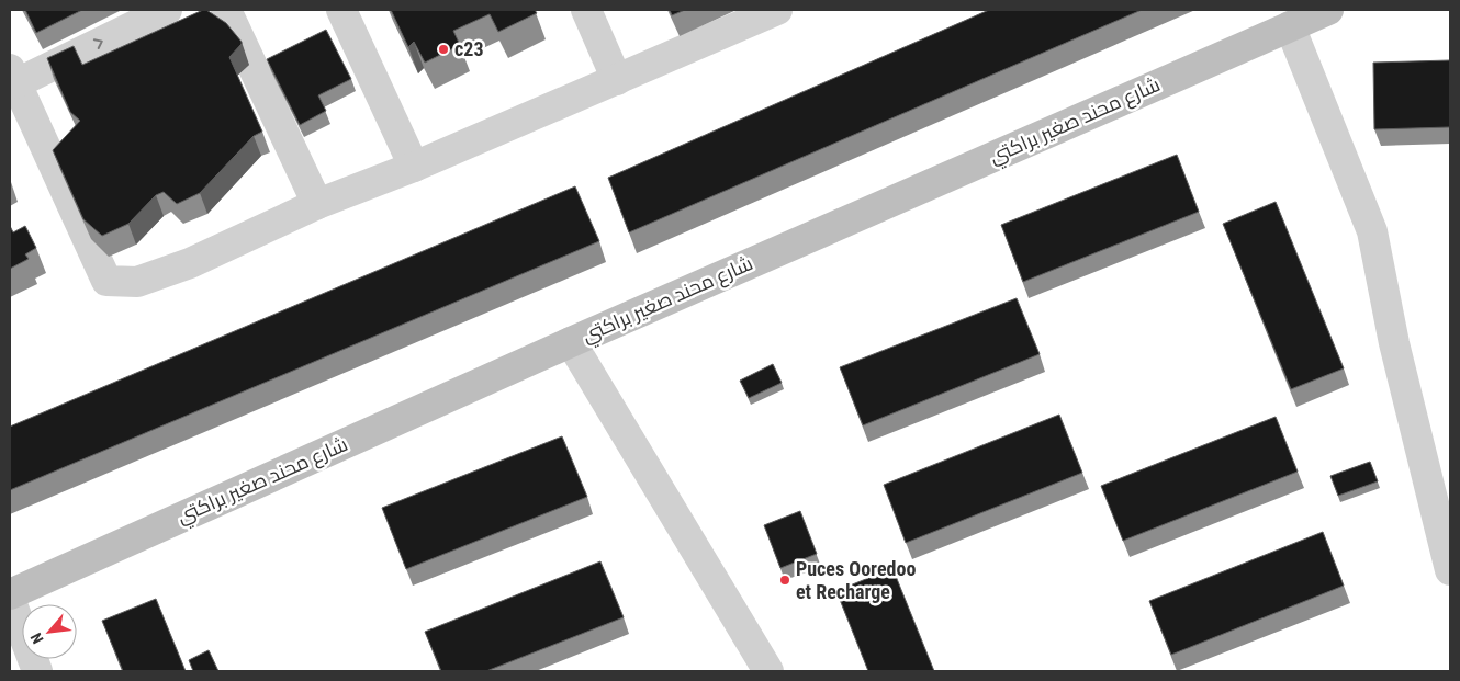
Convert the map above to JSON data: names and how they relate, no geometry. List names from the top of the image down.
{
  "streets": {
    "street": ["شارع محند صغير براكتي"]
  },
  "places": ["c23", "Puces Ooredoo et Recharge"],
  "north": "bottom left"
}
